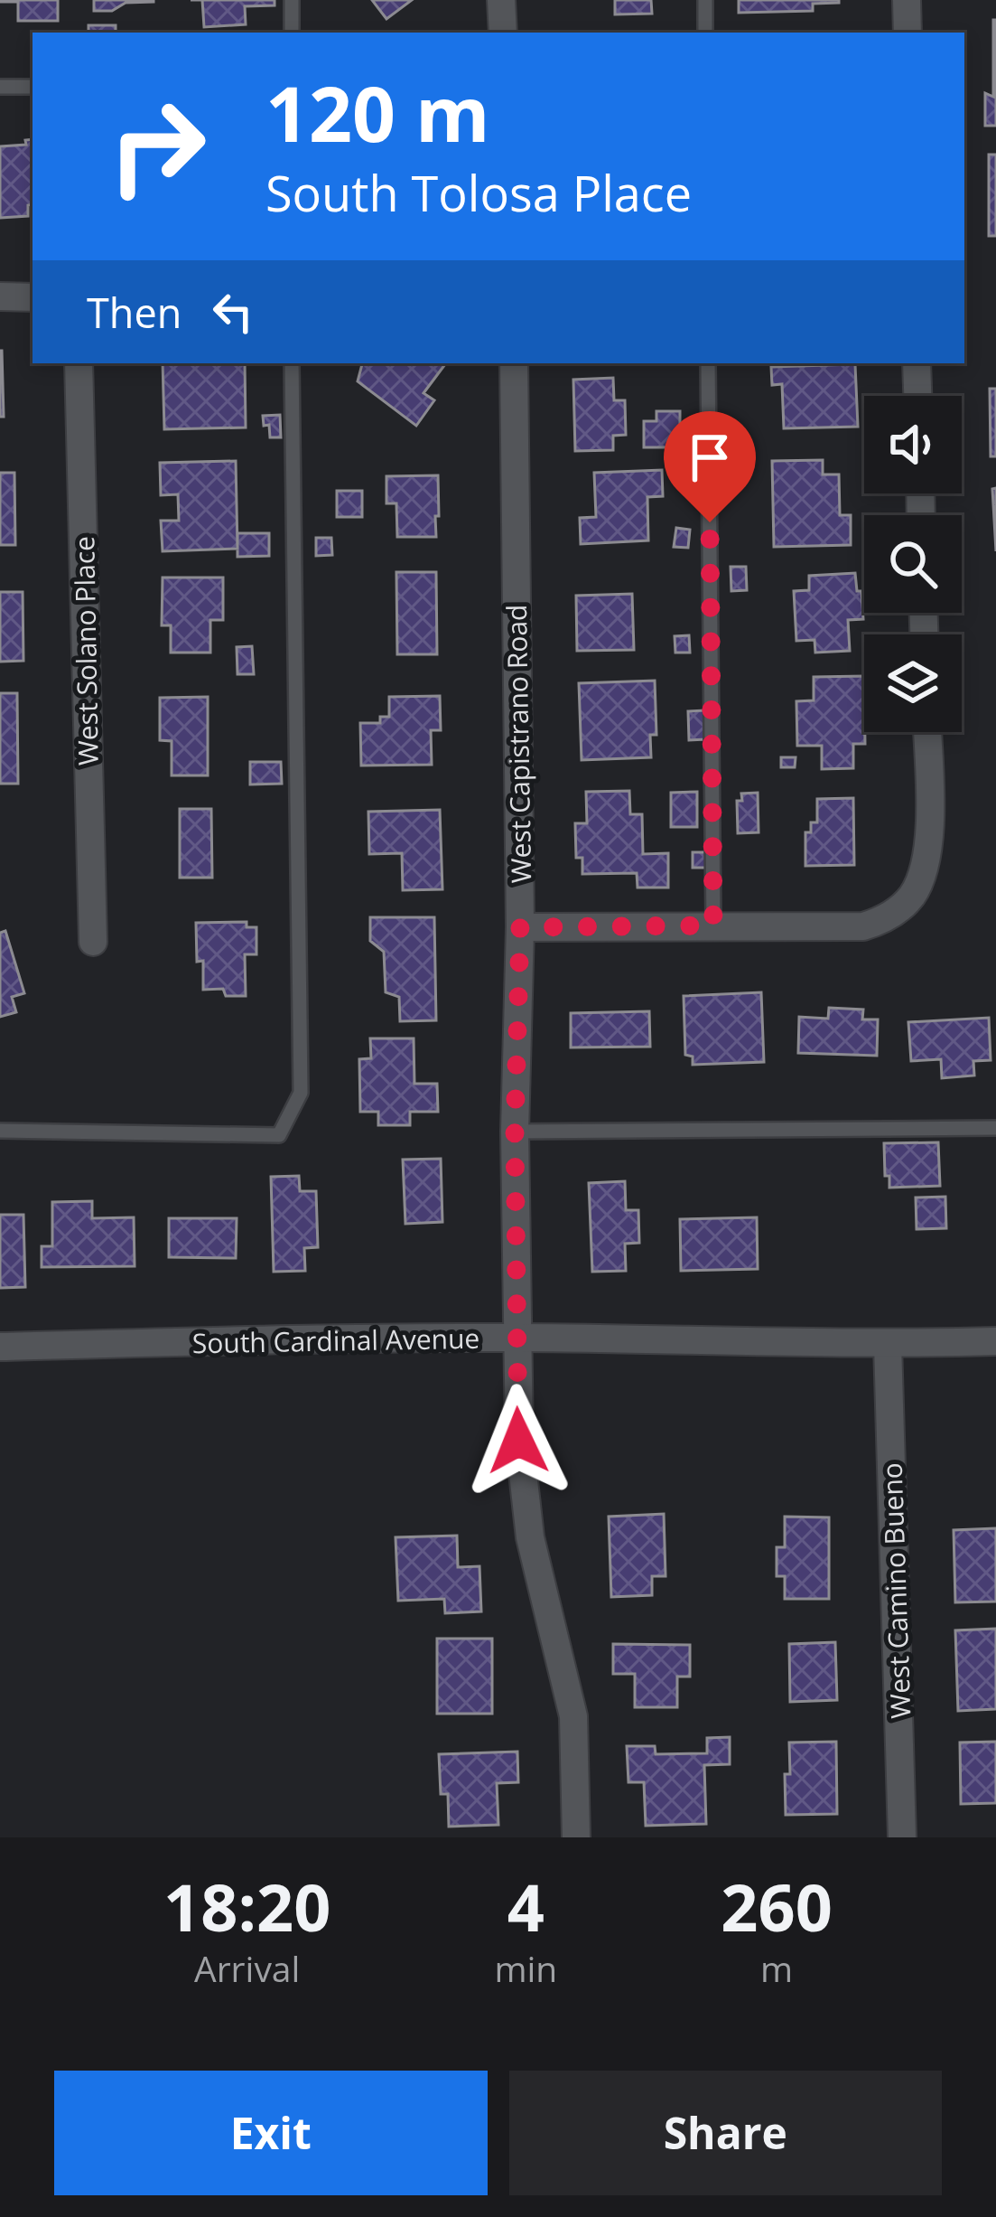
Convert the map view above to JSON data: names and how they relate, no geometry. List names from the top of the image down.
{
  "streets": {
    "street": [
      "West Solano Place",
      "West Capistrano Road",
      "South Cardinal Avenue",
      "West Camino Bueno"
    ]
  },
  "crossings": [
    ["West Capistrano Road", "South Cardinal Avenue"],
    ["South Cardinal Avenue", "West Camino Bueno"]
  ],
  "page": {
    "turn": ["120 m", "South Tolosa Place"],
    "then": "Then",
    "eta": [
      "18:20",
      "Arrival",
      "4",
      "min",
      "260",
      "m"
    ],
    "buttons": ["Exit", "Share"]
  }
}
